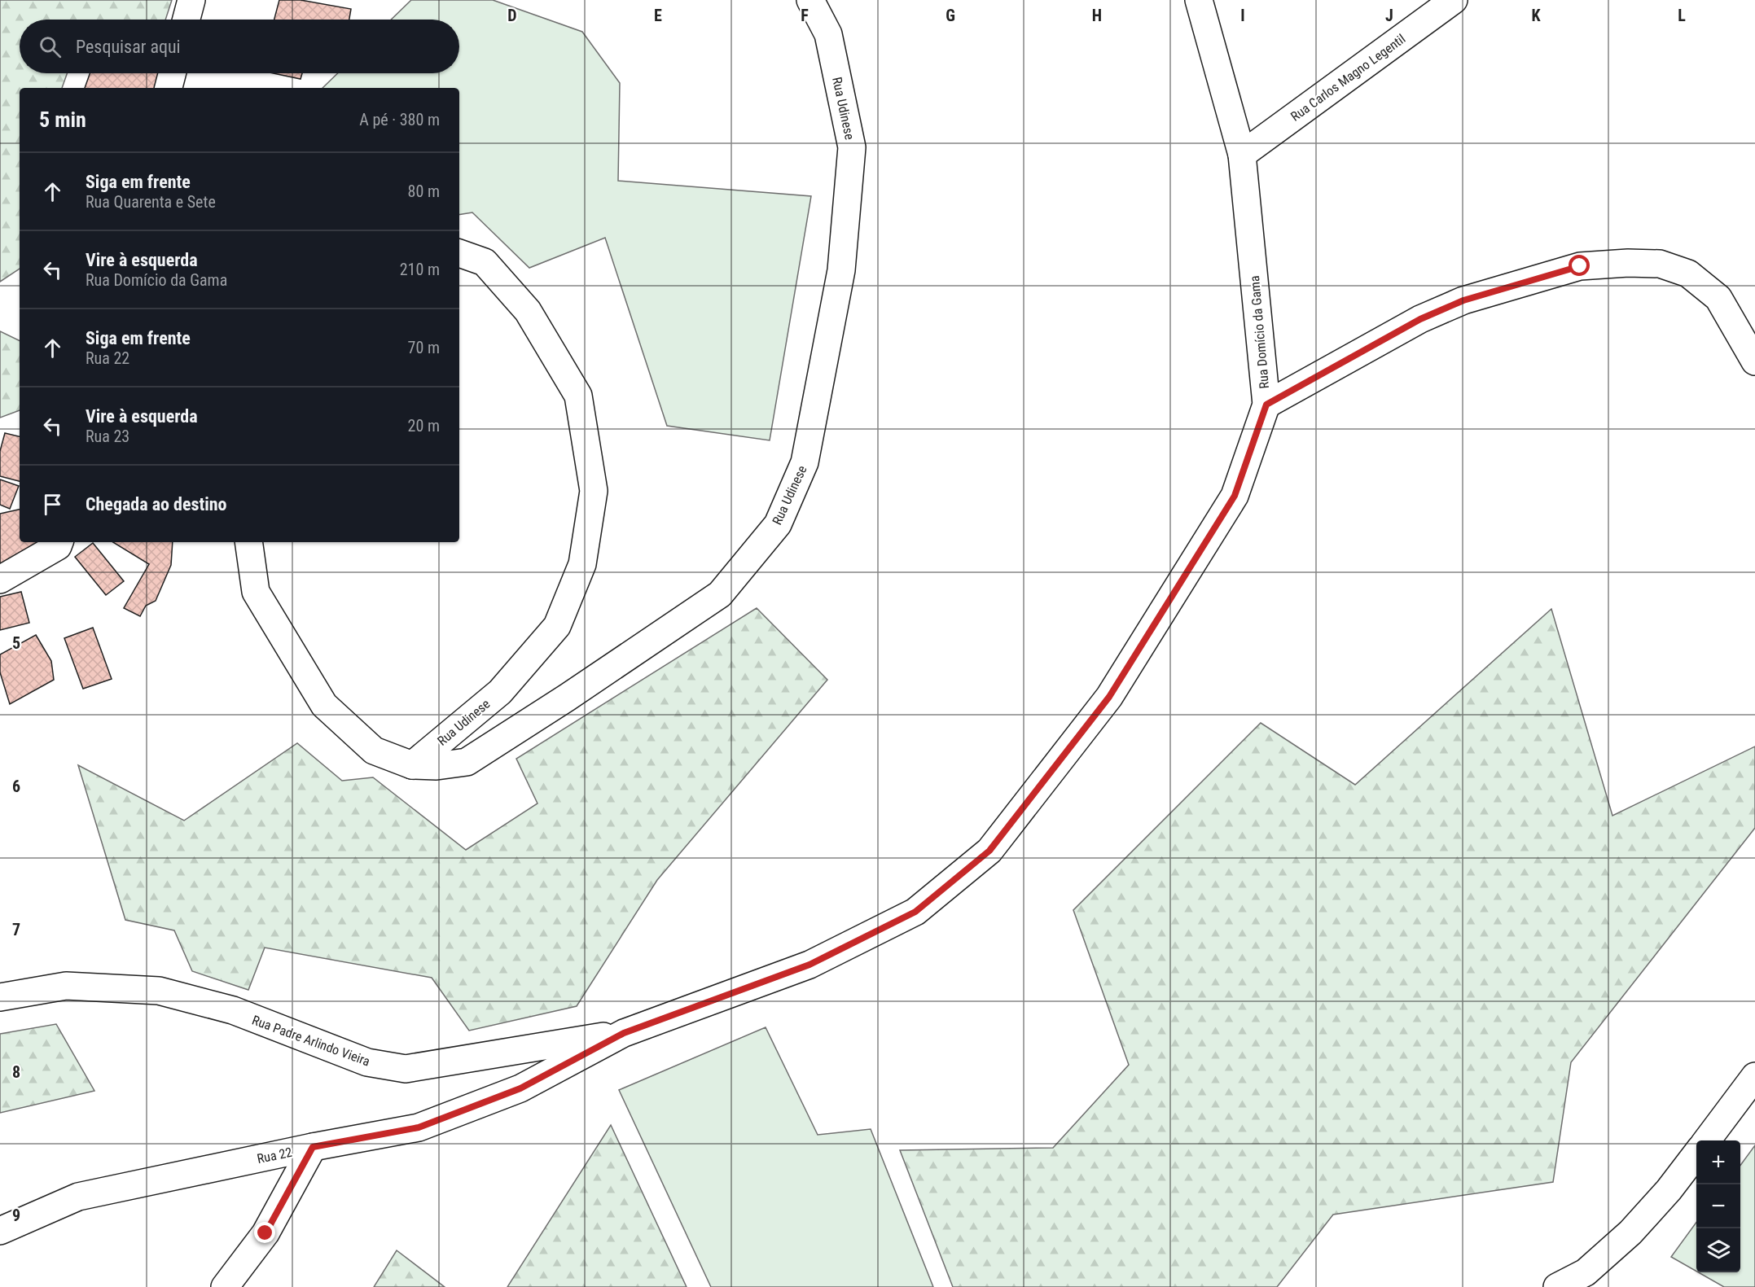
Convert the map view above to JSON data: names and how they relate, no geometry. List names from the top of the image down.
{
  "streets": {
    "street": [
      "Rua Carlos Magno Legentil",
      "Rua Udinese",
      "Rua Domício da Gama",
      "Rua Padre Arlindo Vieira",
      "Rua 22"
    ]
  },
  "crossings": [
    ["Rua Carlos Magno Legentil", "Rua Domício da Gama"],
    ["Rua Domício da Gama", "Rua Padre Arlindo Vieira"],
    ["Rua Domício da Gama", "Rua 22"],
    ["Rua Padre Arlindo Vieira", "Rua 22"]
  ],
  "page": {
    "search": "Pesquisar aqui",
    "heading": ["5 min", "A pé · 380 m"],
    "list": [
      ["Siga em frente", "Rua Quarenta e Sete", "80 m"],
      ["Vire à esquerda", "Rua Domício da Gama", "210 m"],
      ["Siga em frente", "Rua 22", "70 m"],
      ["Vire à esquerda", "Rua 23", "20 m"],
      "Chegada ao destino"
    ],
    "map_buttons": ["+", "−"]
  },
  "grid": {
    "columns": [
      "D",
      "E",
      "F",
      "G",
      "H",
      "I",
      "J",
      "K",
      "L"
    ],
    "rows": [
      "5",
      "6",
      "7",
      "8",
      "9"
    ]
  }
}
